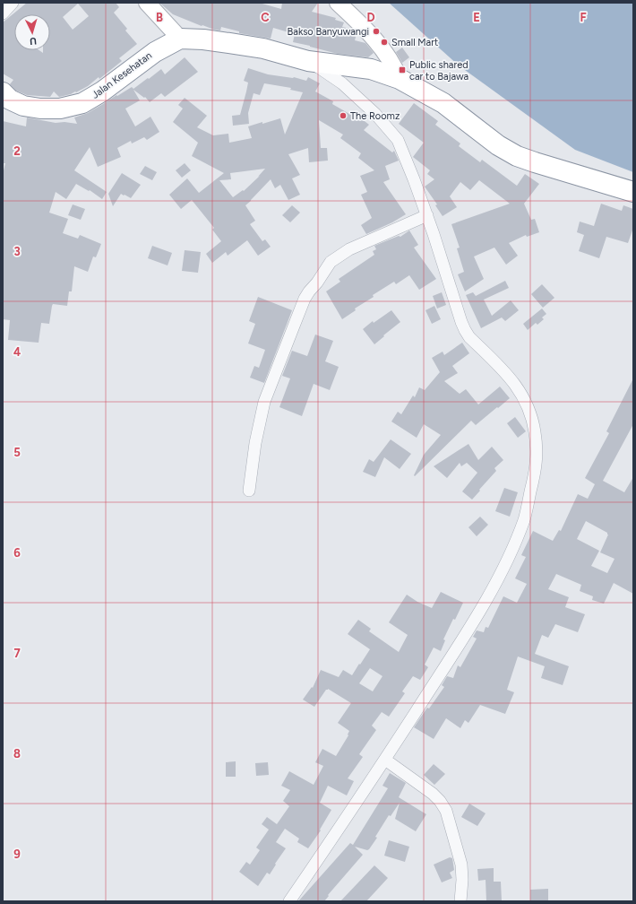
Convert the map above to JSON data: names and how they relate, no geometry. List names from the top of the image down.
{
  "streets": {
    "highway": ["Jalan Kesehatan"]
  },
  "places": {
    "other": ["Bakso Banyuwangi", "Small Mart", "The Roomz"],
    "transit": ["Public shared car to Bajawa"]
  },
  "north": "bottom",
  "grid": {
    "columns": [
      "B",
      "C",
      "D",
      "E",
      "F"
    ],
    "rows": [
      "2",
      "3",
      "4",
      "5",
      "6",
      "7",
      "8",
      "9"
    ]
  }
}
